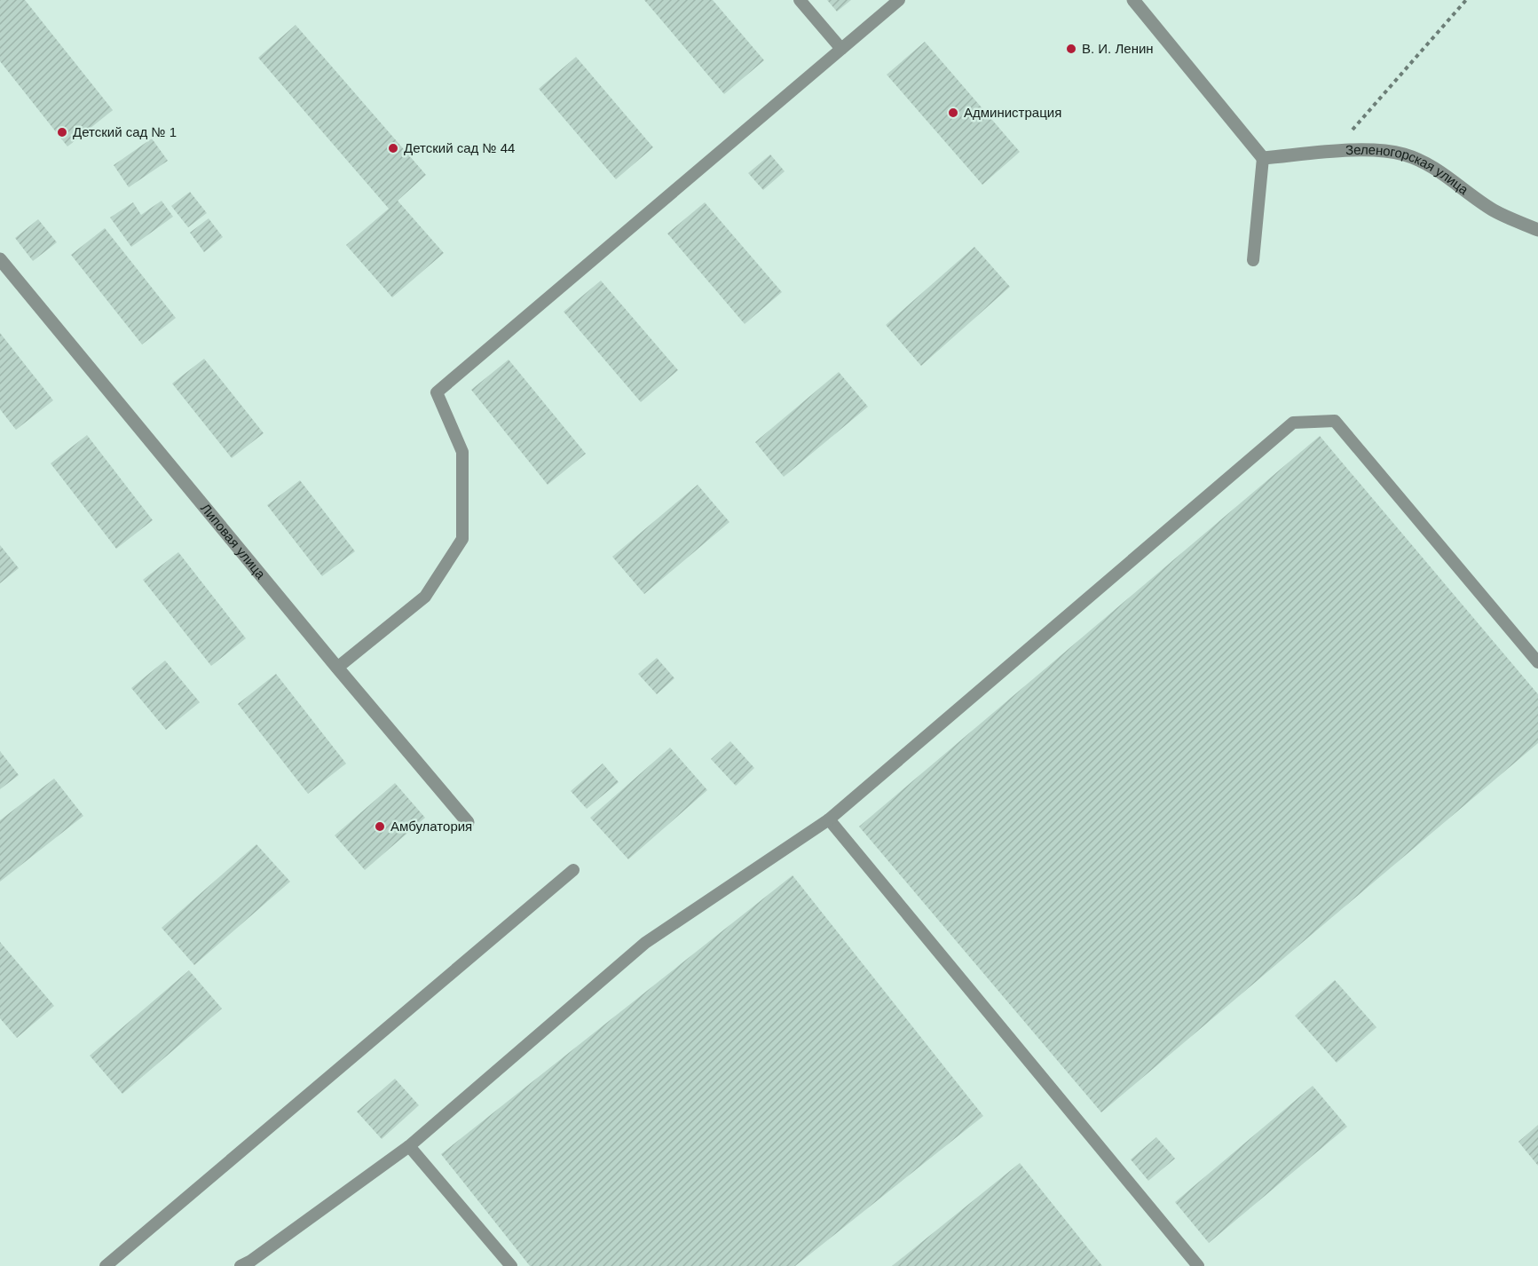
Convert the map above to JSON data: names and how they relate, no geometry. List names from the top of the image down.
{
  "streets": {
    "street": ["Зеленогорская улица", "Липовая улица"]
  },
  "places": [
    "В. И. Ленин",
    "Администрация",
    "Детский сад № 1",
    "Детский сад № 44",
    "Амбулатория"
  ]
}
